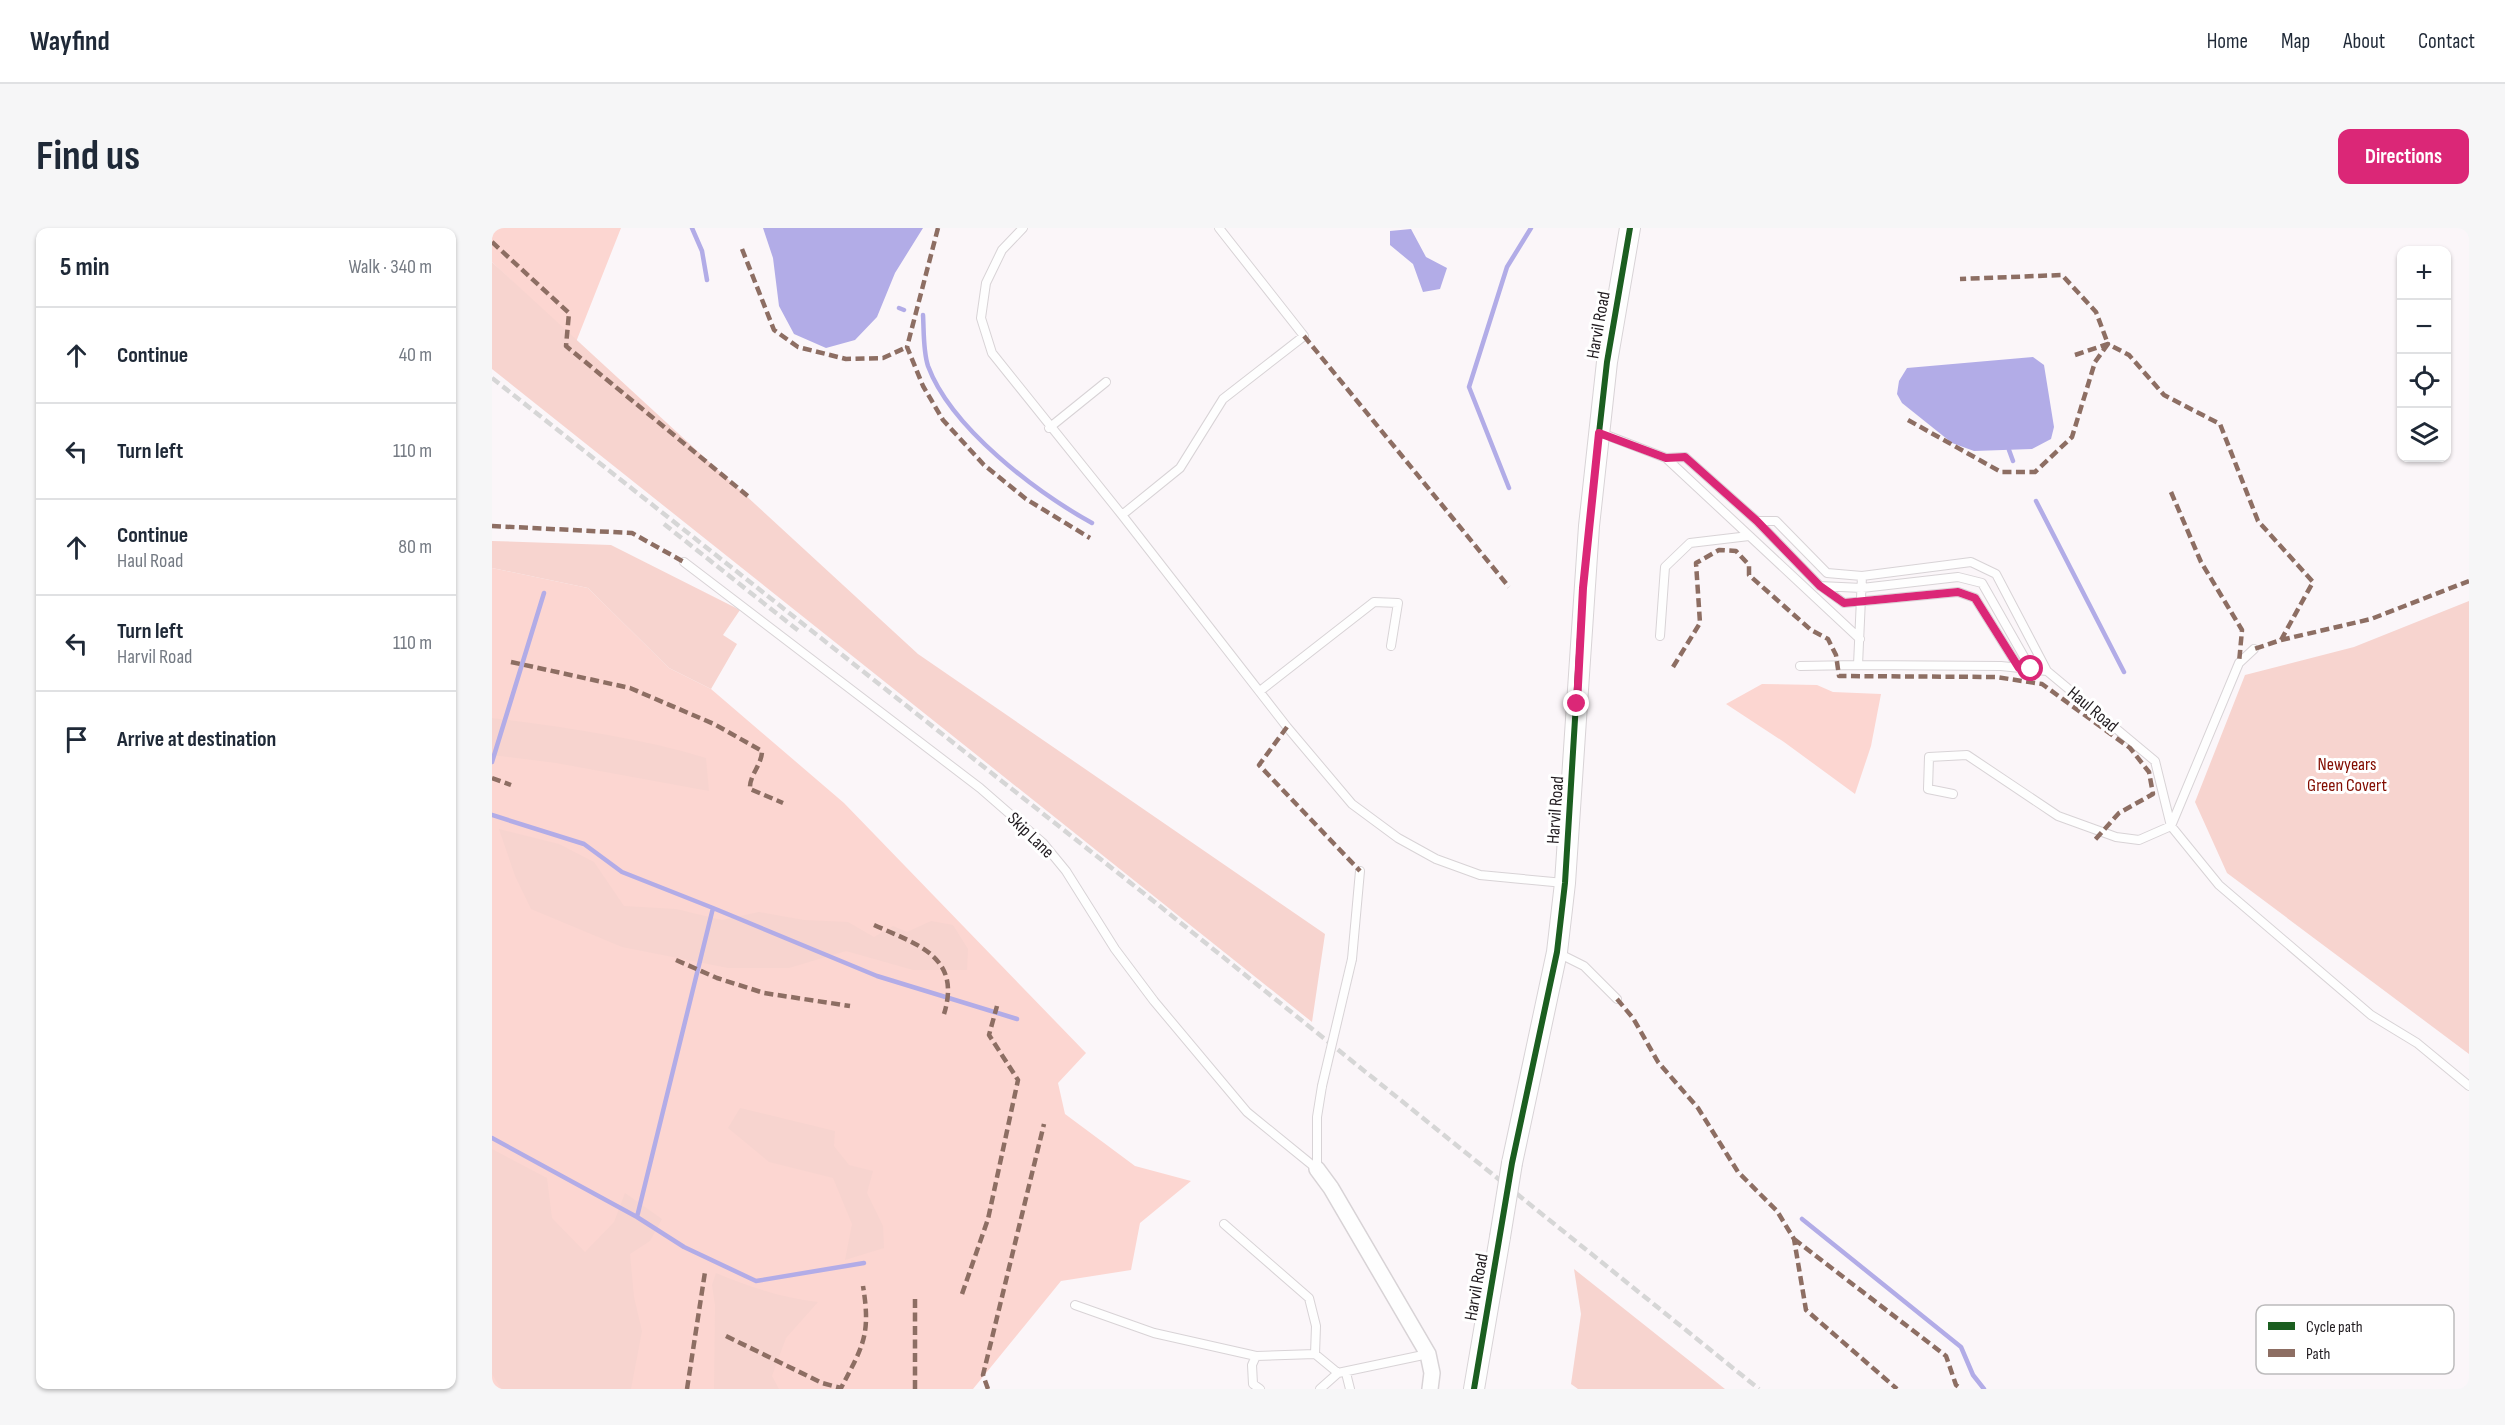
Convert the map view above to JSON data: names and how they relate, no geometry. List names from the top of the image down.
{
  "streets": {
    "street": ["Harvil Road"],
    "lane": ["Haul Road", "Skip Lane"]
  },
  "parks": ["Newyears Green Covert"],
  "legend": ["Cycle path", "Path"],
  "page": {
    "header": "Wayfind",
    "nav": [
      "Home",
      "Map",
      "About",
      "Contact"
    ],
    "buttons": "Directions",
    "title": "Find us",
    "heading": ["5 min", "Walk · 340 m"],
    "map_buttons": ["+", "−"],
    "list": [
      ["Continue", "40 m"],
      ["Turn left", "110 m"],
      ["Continue", "Haul Road", "80 m"],
      ["Turn left", "Harvil Road", "110 m"],
      "Arrive at destination"
    ]
  }
}
